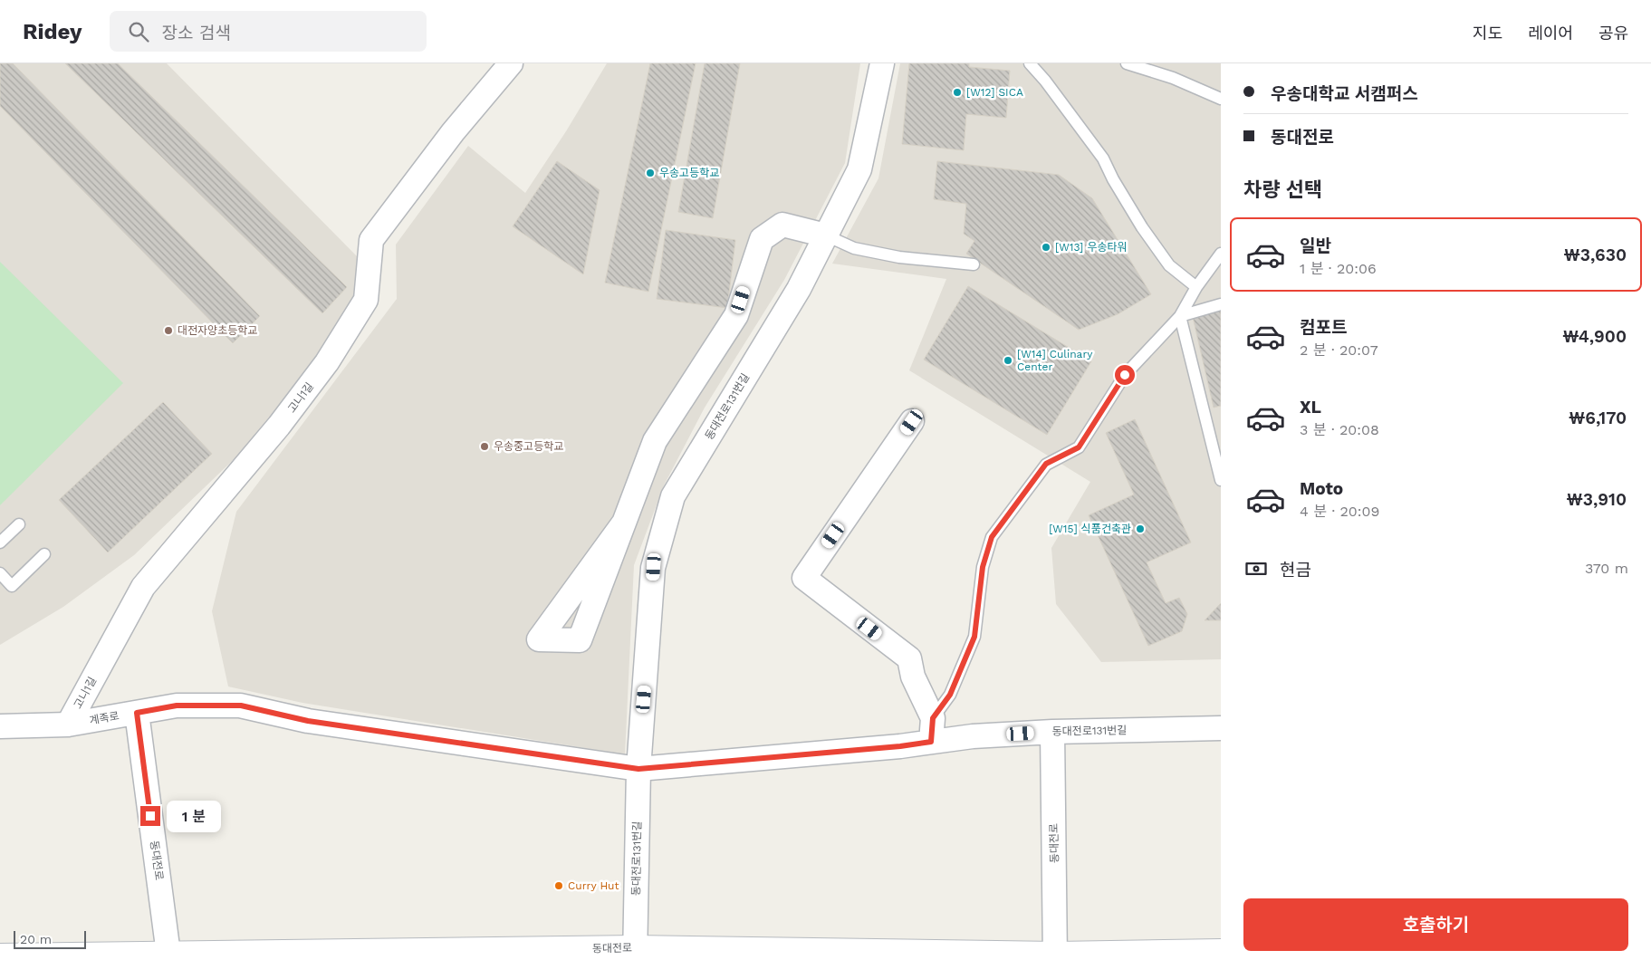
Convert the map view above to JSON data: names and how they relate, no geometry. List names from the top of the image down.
{
  "streets": {
    "main road": ["동대전로"],
    "street": ["고니1길", "동대전로131번길", "계족로"]
  },
  "crossings": [
    ["고니1길", "계족로"],
    ["동대전로131번길", "계족로"],
    ["동대전로131번길", "동대전로"],
    ["계족로", "동대전로"]
  ],
  "places": [
    "[W12] SICA",
    "우송고등학교",
    "[W13] 우송타워",
    "대전자양초등학교",
    "[W14] Culinary Center",
    "우송중고등학교",
    "[W15] 식품건축관",
    "Curry Hut"
  ],
  "scale_bar": "20 m",
  "page": {
    "header": "Ridey",
    "search": "장소 검색",
    "nav": ["지도", "레이어", "공유"],
    "banner": ["우송대학교 서캠퍼스", "동대전로"],
    "heading": "차량 선택",
    "list": [
      {
        "name": "일반",
        "note": "1 분 · 20:06",
        "value": "₩3,630"
      },
      {
        "name": "컴포트",
        "note": "2 분 · 20:07",
        "value": "₩4,900"
      },
      {
        "name": "XL",
        "note": "3 분 · 20:08",
        "value": "₩6,170"
      },
      {
        "name": "Moto",
        "note": "4 분 · 20:09",
        "value": "₩3,910"
      }
    ],
    "pay": ["현금", "370 m"],
    "bubble": "1 분",
    "buttons": "호출하기",
    "scale": "20 m"
  }
}
